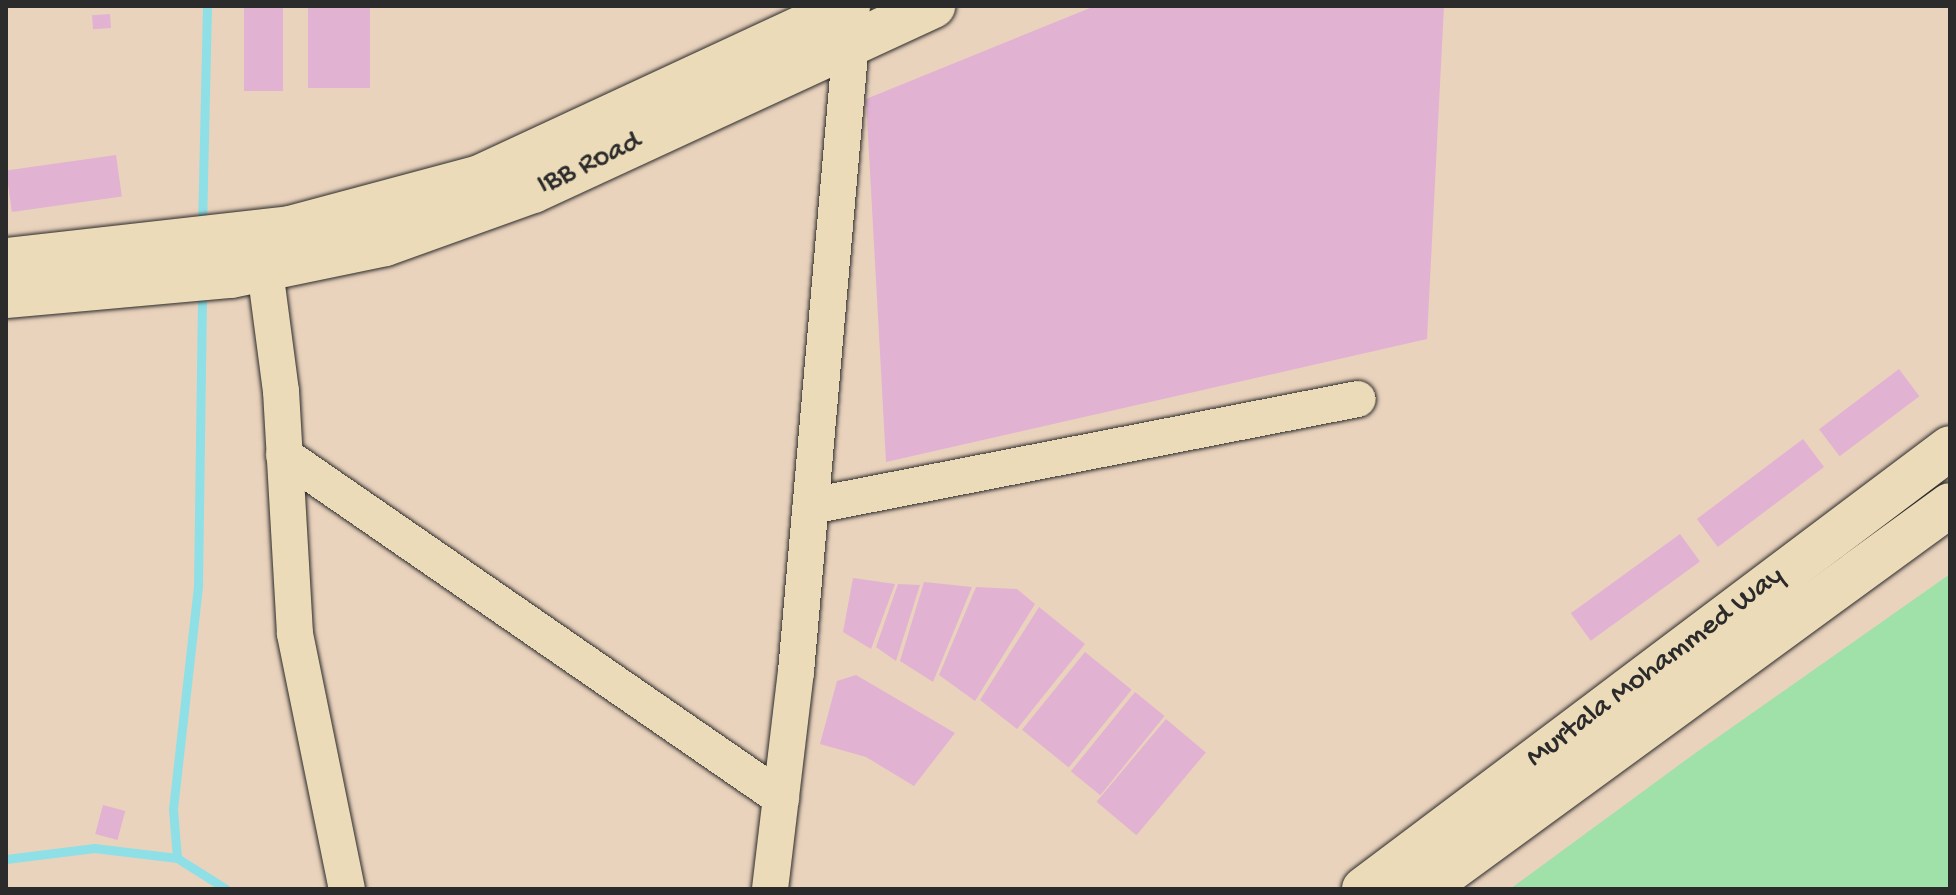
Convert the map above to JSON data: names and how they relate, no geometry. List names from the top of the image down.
{
  "streets": {
    "main road": ["IBB Road", "Murtala Mohammed Way"]
  }
}
